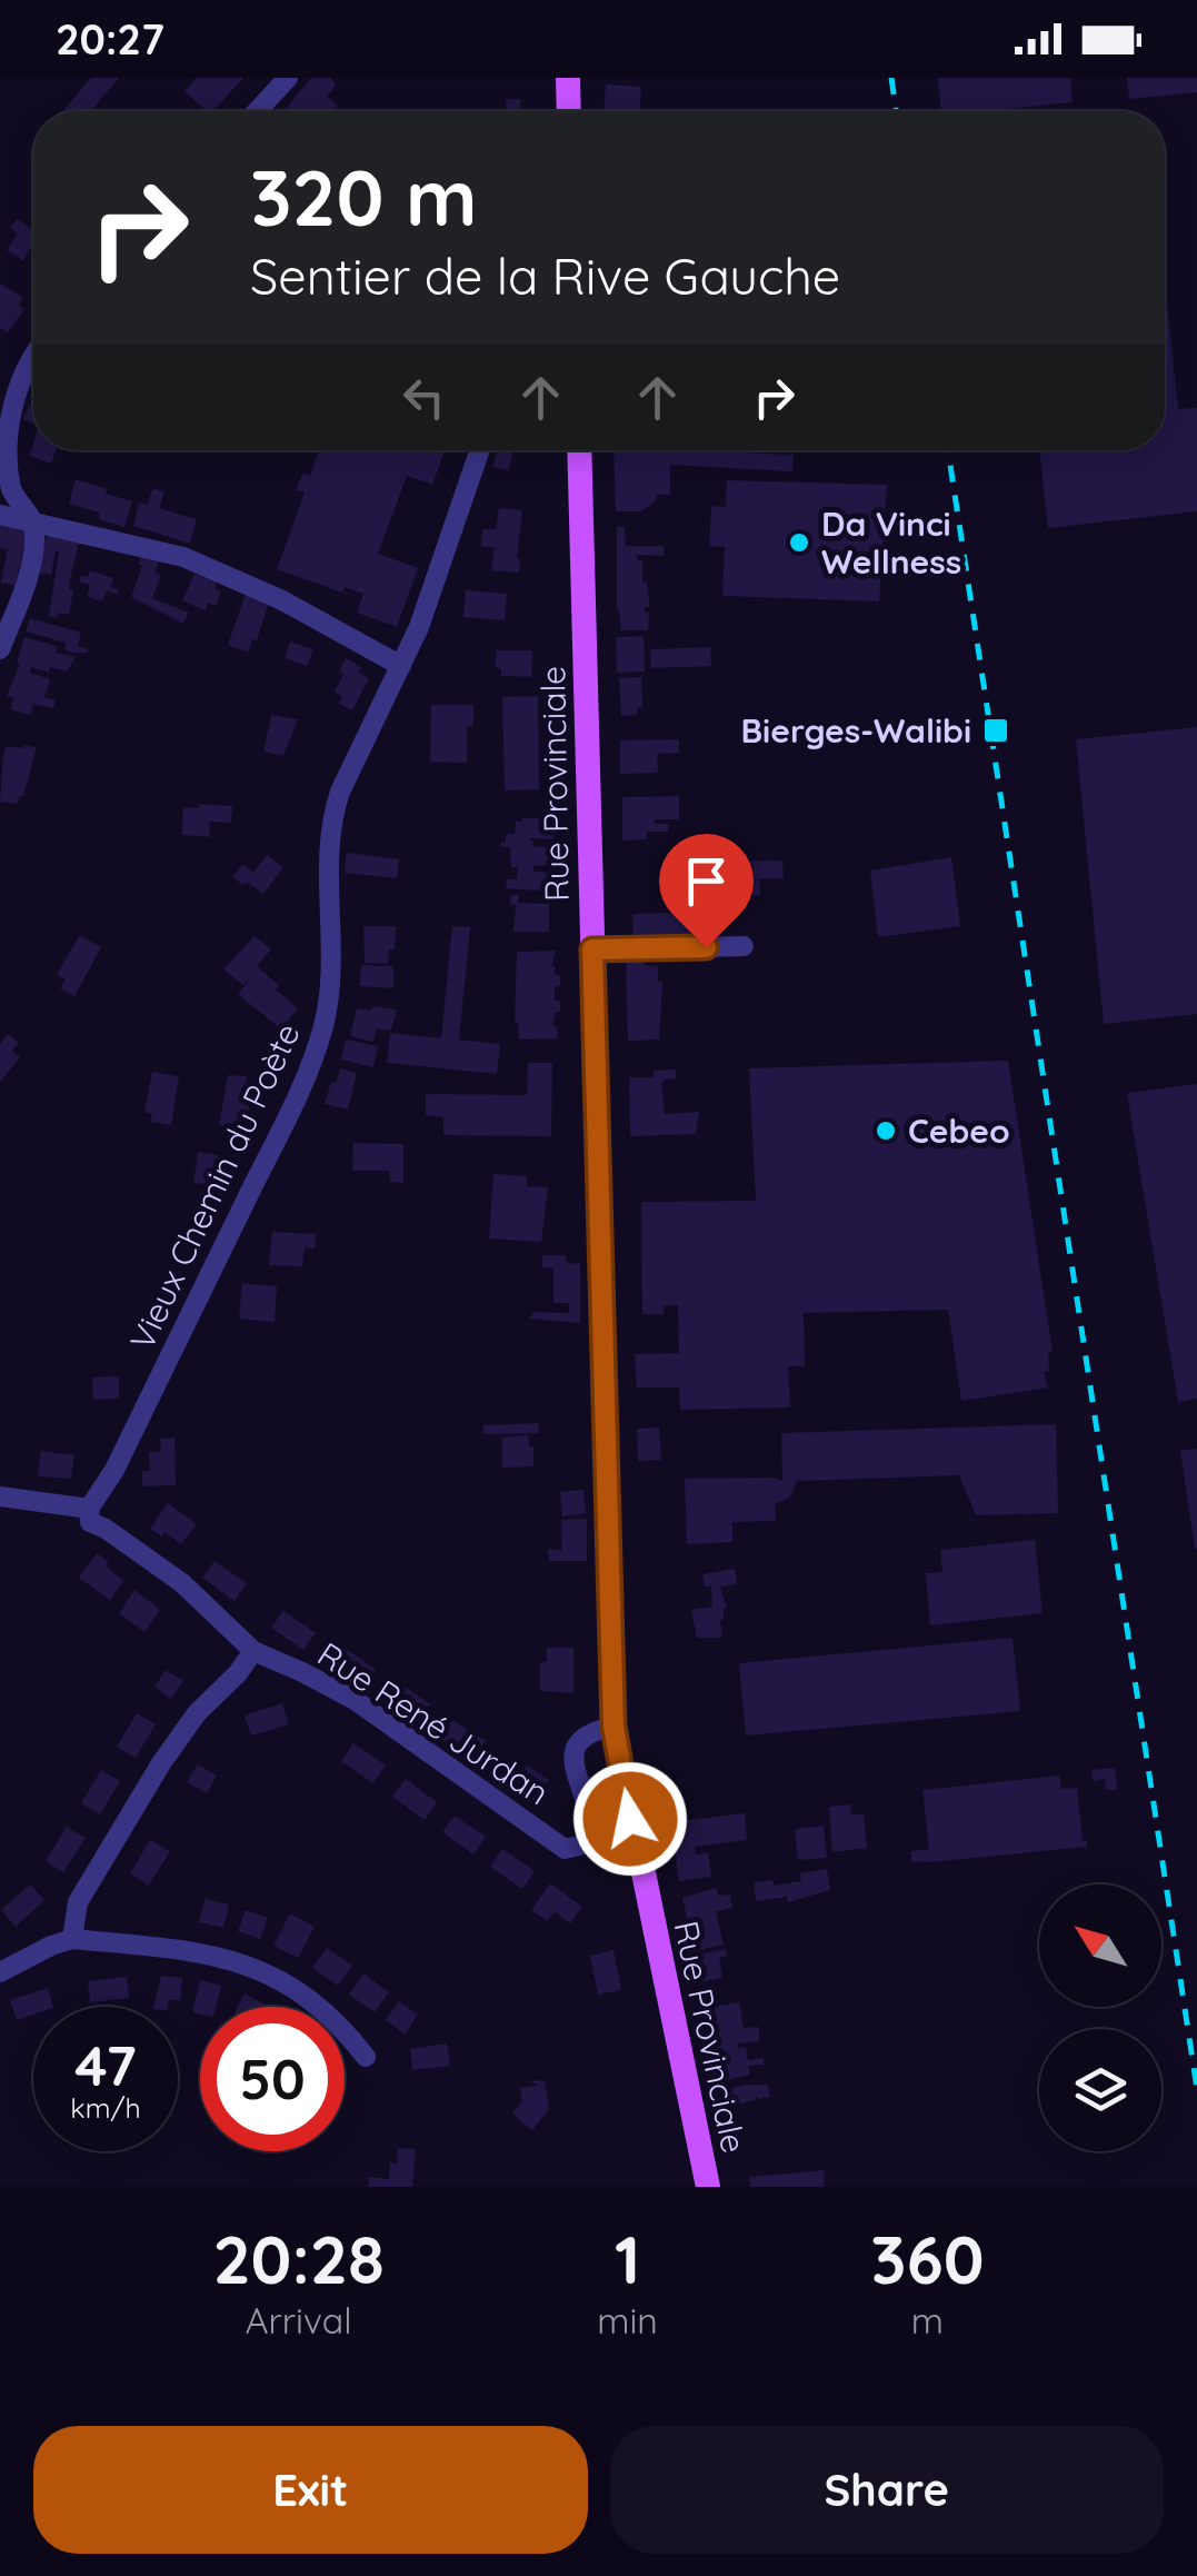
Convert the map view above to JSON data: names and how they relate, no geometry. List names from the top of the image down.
{
  "streets": {
    "main road": ["Rue Provinciale"],
    "street": ["Vieux Chemin du Poète", "Rue René Jurdan"]
  },
  "crossings": [
    ["Rue Provinciale", "Rue René Jurdan"],
    ["Vieux Chemin du Poète", "Rue René Jurdan"]
  ],
  "places": {
    "other": ["Da Vinci Wellness", "Cebeo"],
    "transit": ["Bierges-Walibi"]
  },
  "north": "top left",
  "page": {
    "status": "20:27",
    "turn": ["320 m", "Sentier de la Rive Gauche"],
    "speed": "47 km/h",
    "limit": "50",
    "eta": [
      "20:28",
      "Arrival",
      "1",
      "min",
      "360",
      "m"
    ],
    "buttons": ["Exit", "Share"]
  }
}
